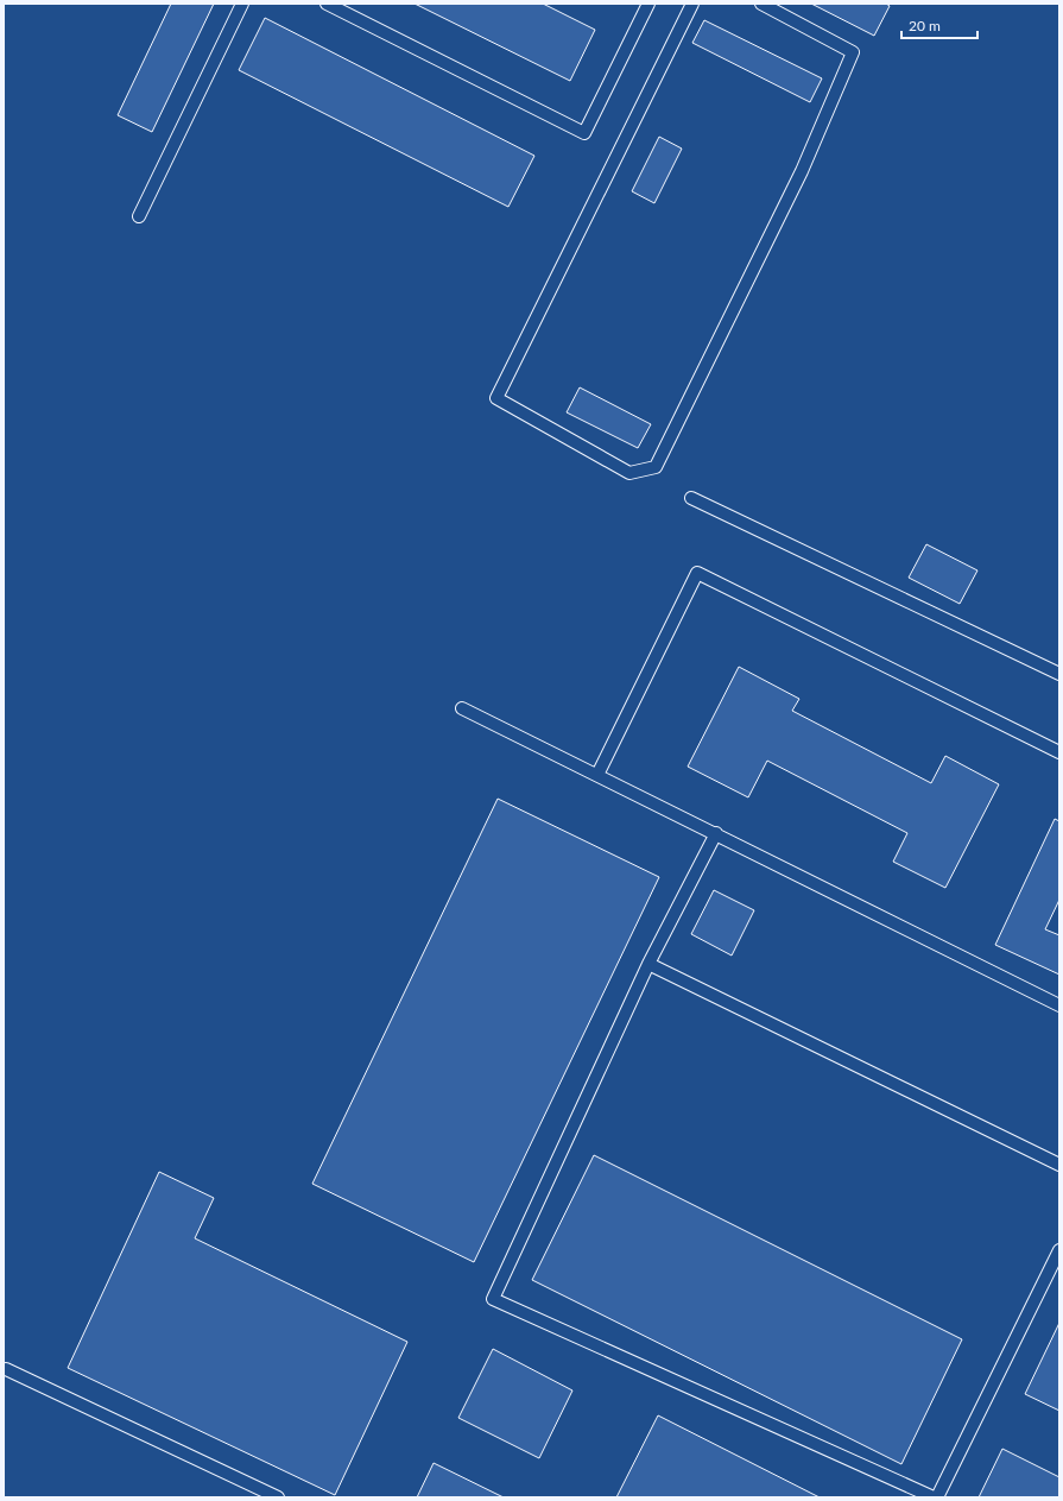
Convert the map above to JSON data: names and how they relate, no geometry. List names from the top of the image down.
{
  "scale_bar": "20 m"
}
